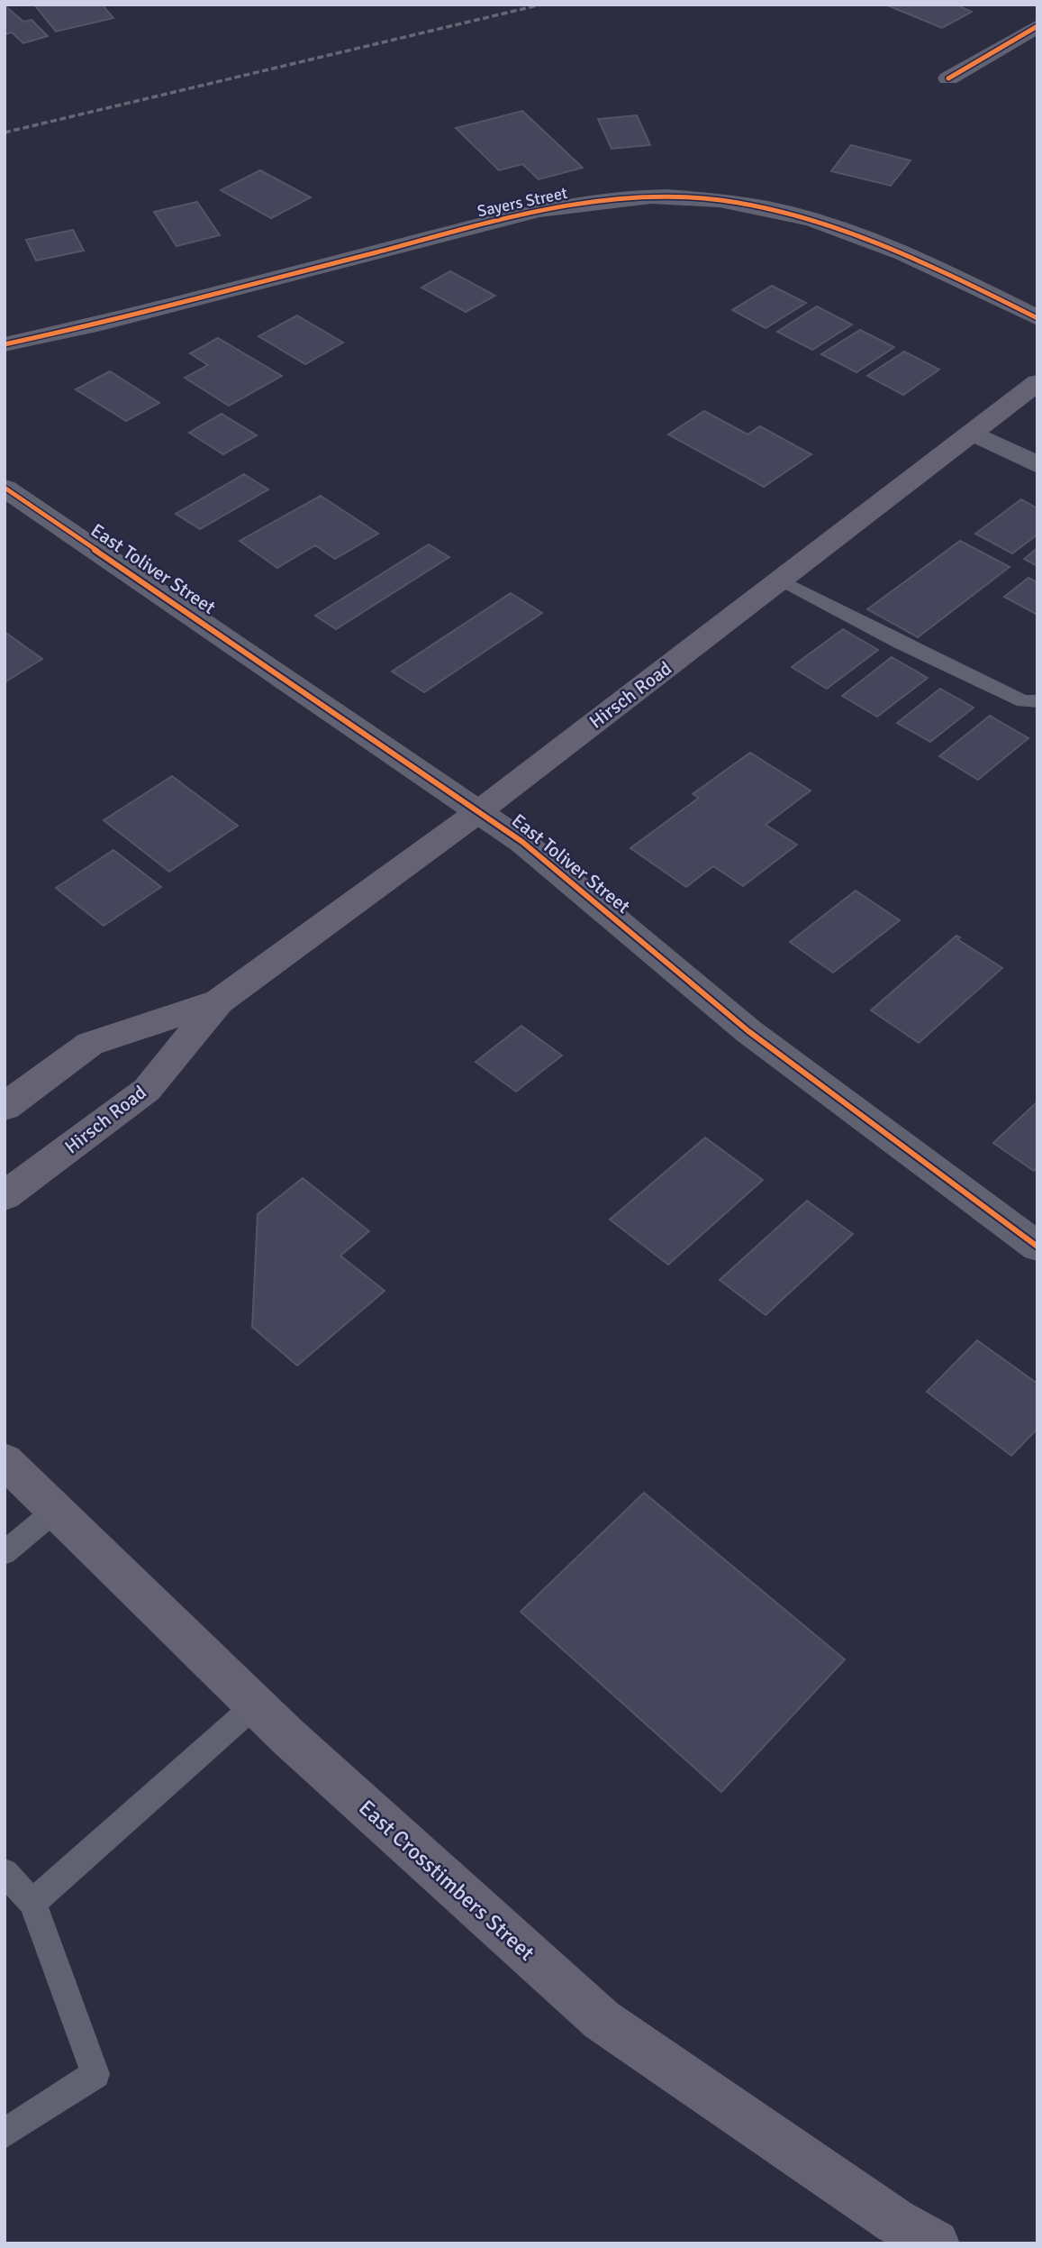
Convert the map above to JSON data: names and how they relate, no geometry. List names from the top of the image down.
{
  "streets": {
    "main road": ["Hirsch Road", "East Crosstimbers Street"],
    "street": ["Sayers Street", "East Toliver Street"]
  },
  "crossings": [
    ["East Toliver Street", "Hirsch Road"]
  ]
}
